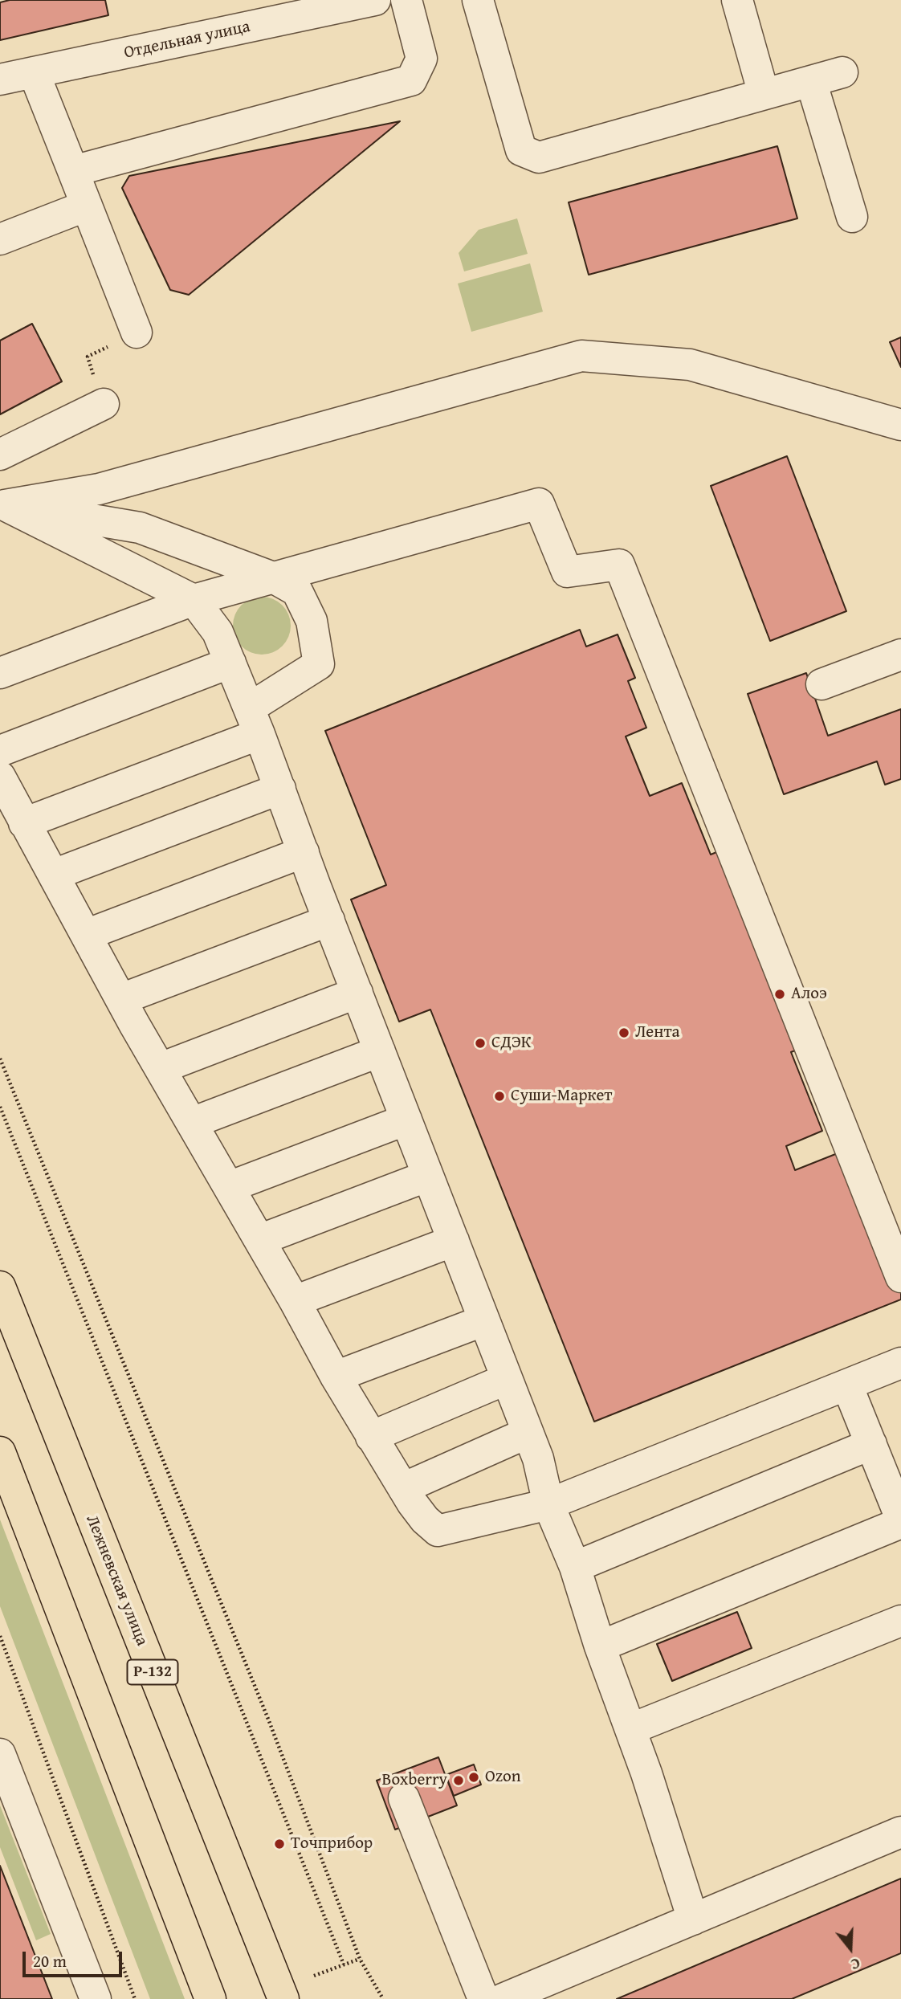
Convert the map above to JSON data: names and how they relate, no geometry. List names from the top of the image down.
{
  "streets": {
    "highway": ["Лежневская улица", "Р-132"],
    "street": ["Отдельная улица"]
  },
  "places": [
    "Алоэ",
    "Лента",
    "СДЭК",
    "Суши-Маркет",
    "Ozon",
    "Boxberry",
    "Точприбор"
  ],
  "scale_bar": "20 m",
  "north": "bottom"
}
